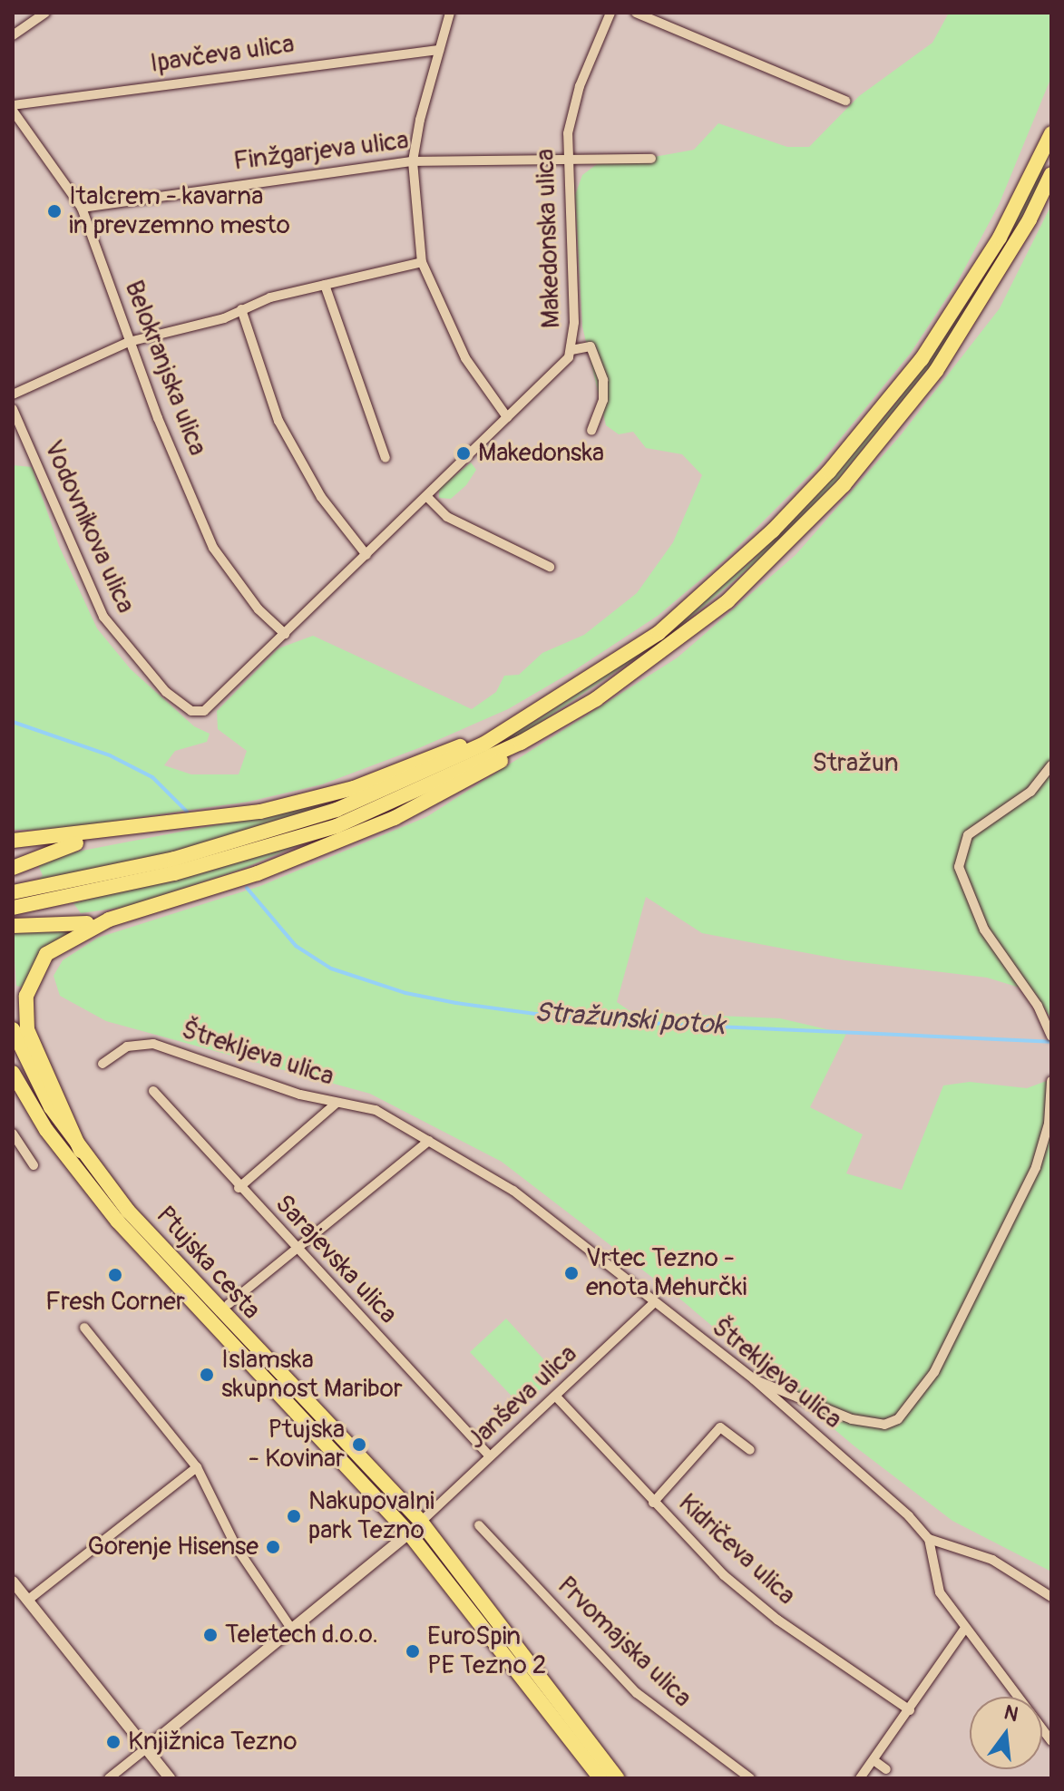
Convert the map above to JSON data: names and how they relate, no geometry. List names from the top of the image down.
{
  "streets": {
    "main road": ["Ptujska cesta"],
    "street": [
      "Ipavčeva ulica",
      "Finžgarjeva ulica",
      "Makedonska ulica",
      "Belokranjska ulica",
      "Vodovnikova ulica",
      "Štrekljeva ulica",
      "Sarajevska ulica",
      "Janševa ulica",
      "Kidričeva ulica",
      "Prvomajska ulica"
    ]
  },
  "crossings": [
    ["Ipavčeva ulica", "Belokranjska ulica"],
    ["Finžgarjeva ulica", "Makedonska ulica"],
    ["Finžgarjeva ulica", "Belokranjska ulica"],
    ["Makedonska ulica", "Belokranjska ulica"],
    ["Makedonska ulica", "Vodovnikova ulica"],
    ["Štrekljeva ulica", "Sarajevska ulica"],
    ["Štrekljeva ulica", "Janševa ulica"],
    ["Sarajevska ulica", "Janševa ulica"],
    ["Ptujska cesta", "Janševa ulica"],
    ["Janševa ulica", "Kidričeva ulica"]
  ],
  "water": ["Stražunski potok"],
  "parks": ["Stražun"],
  "places": [
    "Italcrem - kavarna in prevzemno mesto",
    "Makedonska",
    "Vrtec Tezno - enota Mehurčki",
    "Fresh Corner",
    "Islamska skupnost Maribor",
    "Ptujska - Kovinar",
    "Nakupovalni park Tezno",
    "Gorenje Hisense",
    "Teletech d.o.o.",
    "EuroSpin PE Tezno 2",
    "Knjižnica Tezno"
  ],
  "north": "top"
}
